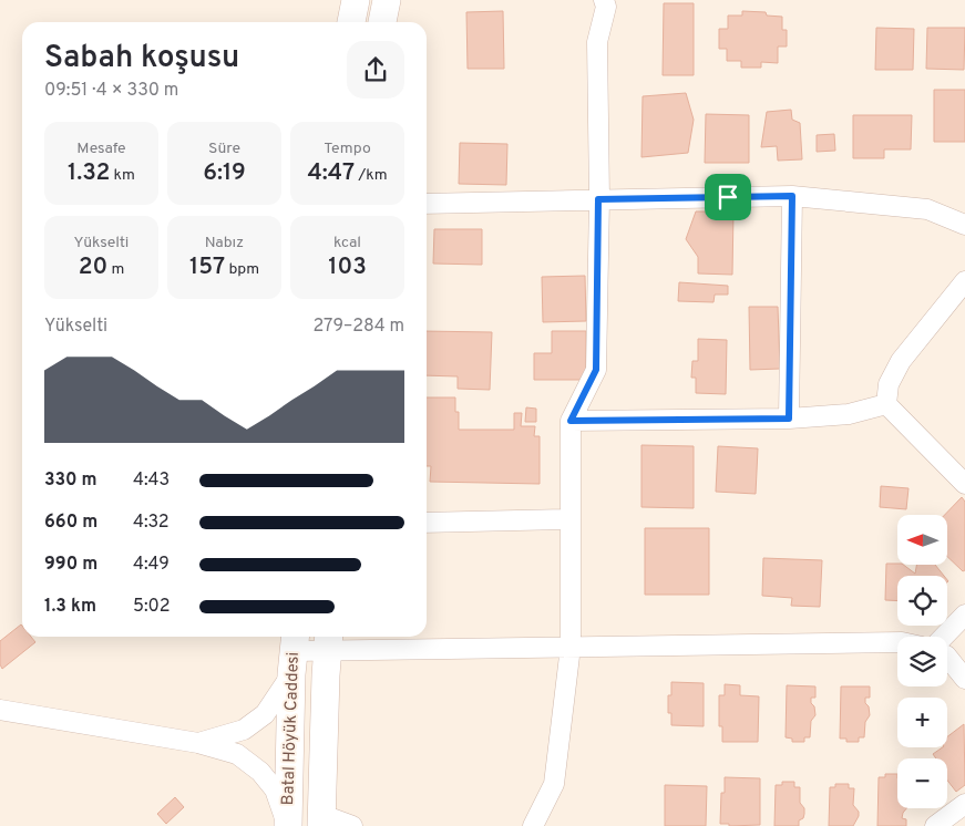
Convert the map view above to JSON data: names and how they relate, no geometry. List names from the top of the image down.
{
  "streets": {
    "main road": ["Batal Höyük Caddesi"]
  },
  "north": "left",
  "page": {
    "heading": ["Sabah koşusu", "09:51 · 4 × 330 m"],
    "stats": [
      ["Mesafe", "1.32 km"],
      ["Süre", "6:19"],
      ["Tempo", "4:47 /km"],
      ["Yükselti", "20 m"],
      ["Nabız", "157 bpm"],
      ["kcal", "103"]
    ],
    "chart": ["Yükselti", "279–284 m"],
    "list": [
      {
        "name": "330 m",
        "note": "4:43"
      },
      {
        "name": "660 m",
        "note": "4:32"
      },
      {
        "name": "990 m",
        "note": "4:49"
      },
      {
        "name": "1.3 km",
        "note": "5:02"
      }
    ],
    "map_buttons": ["+", "−"]
  }
}
